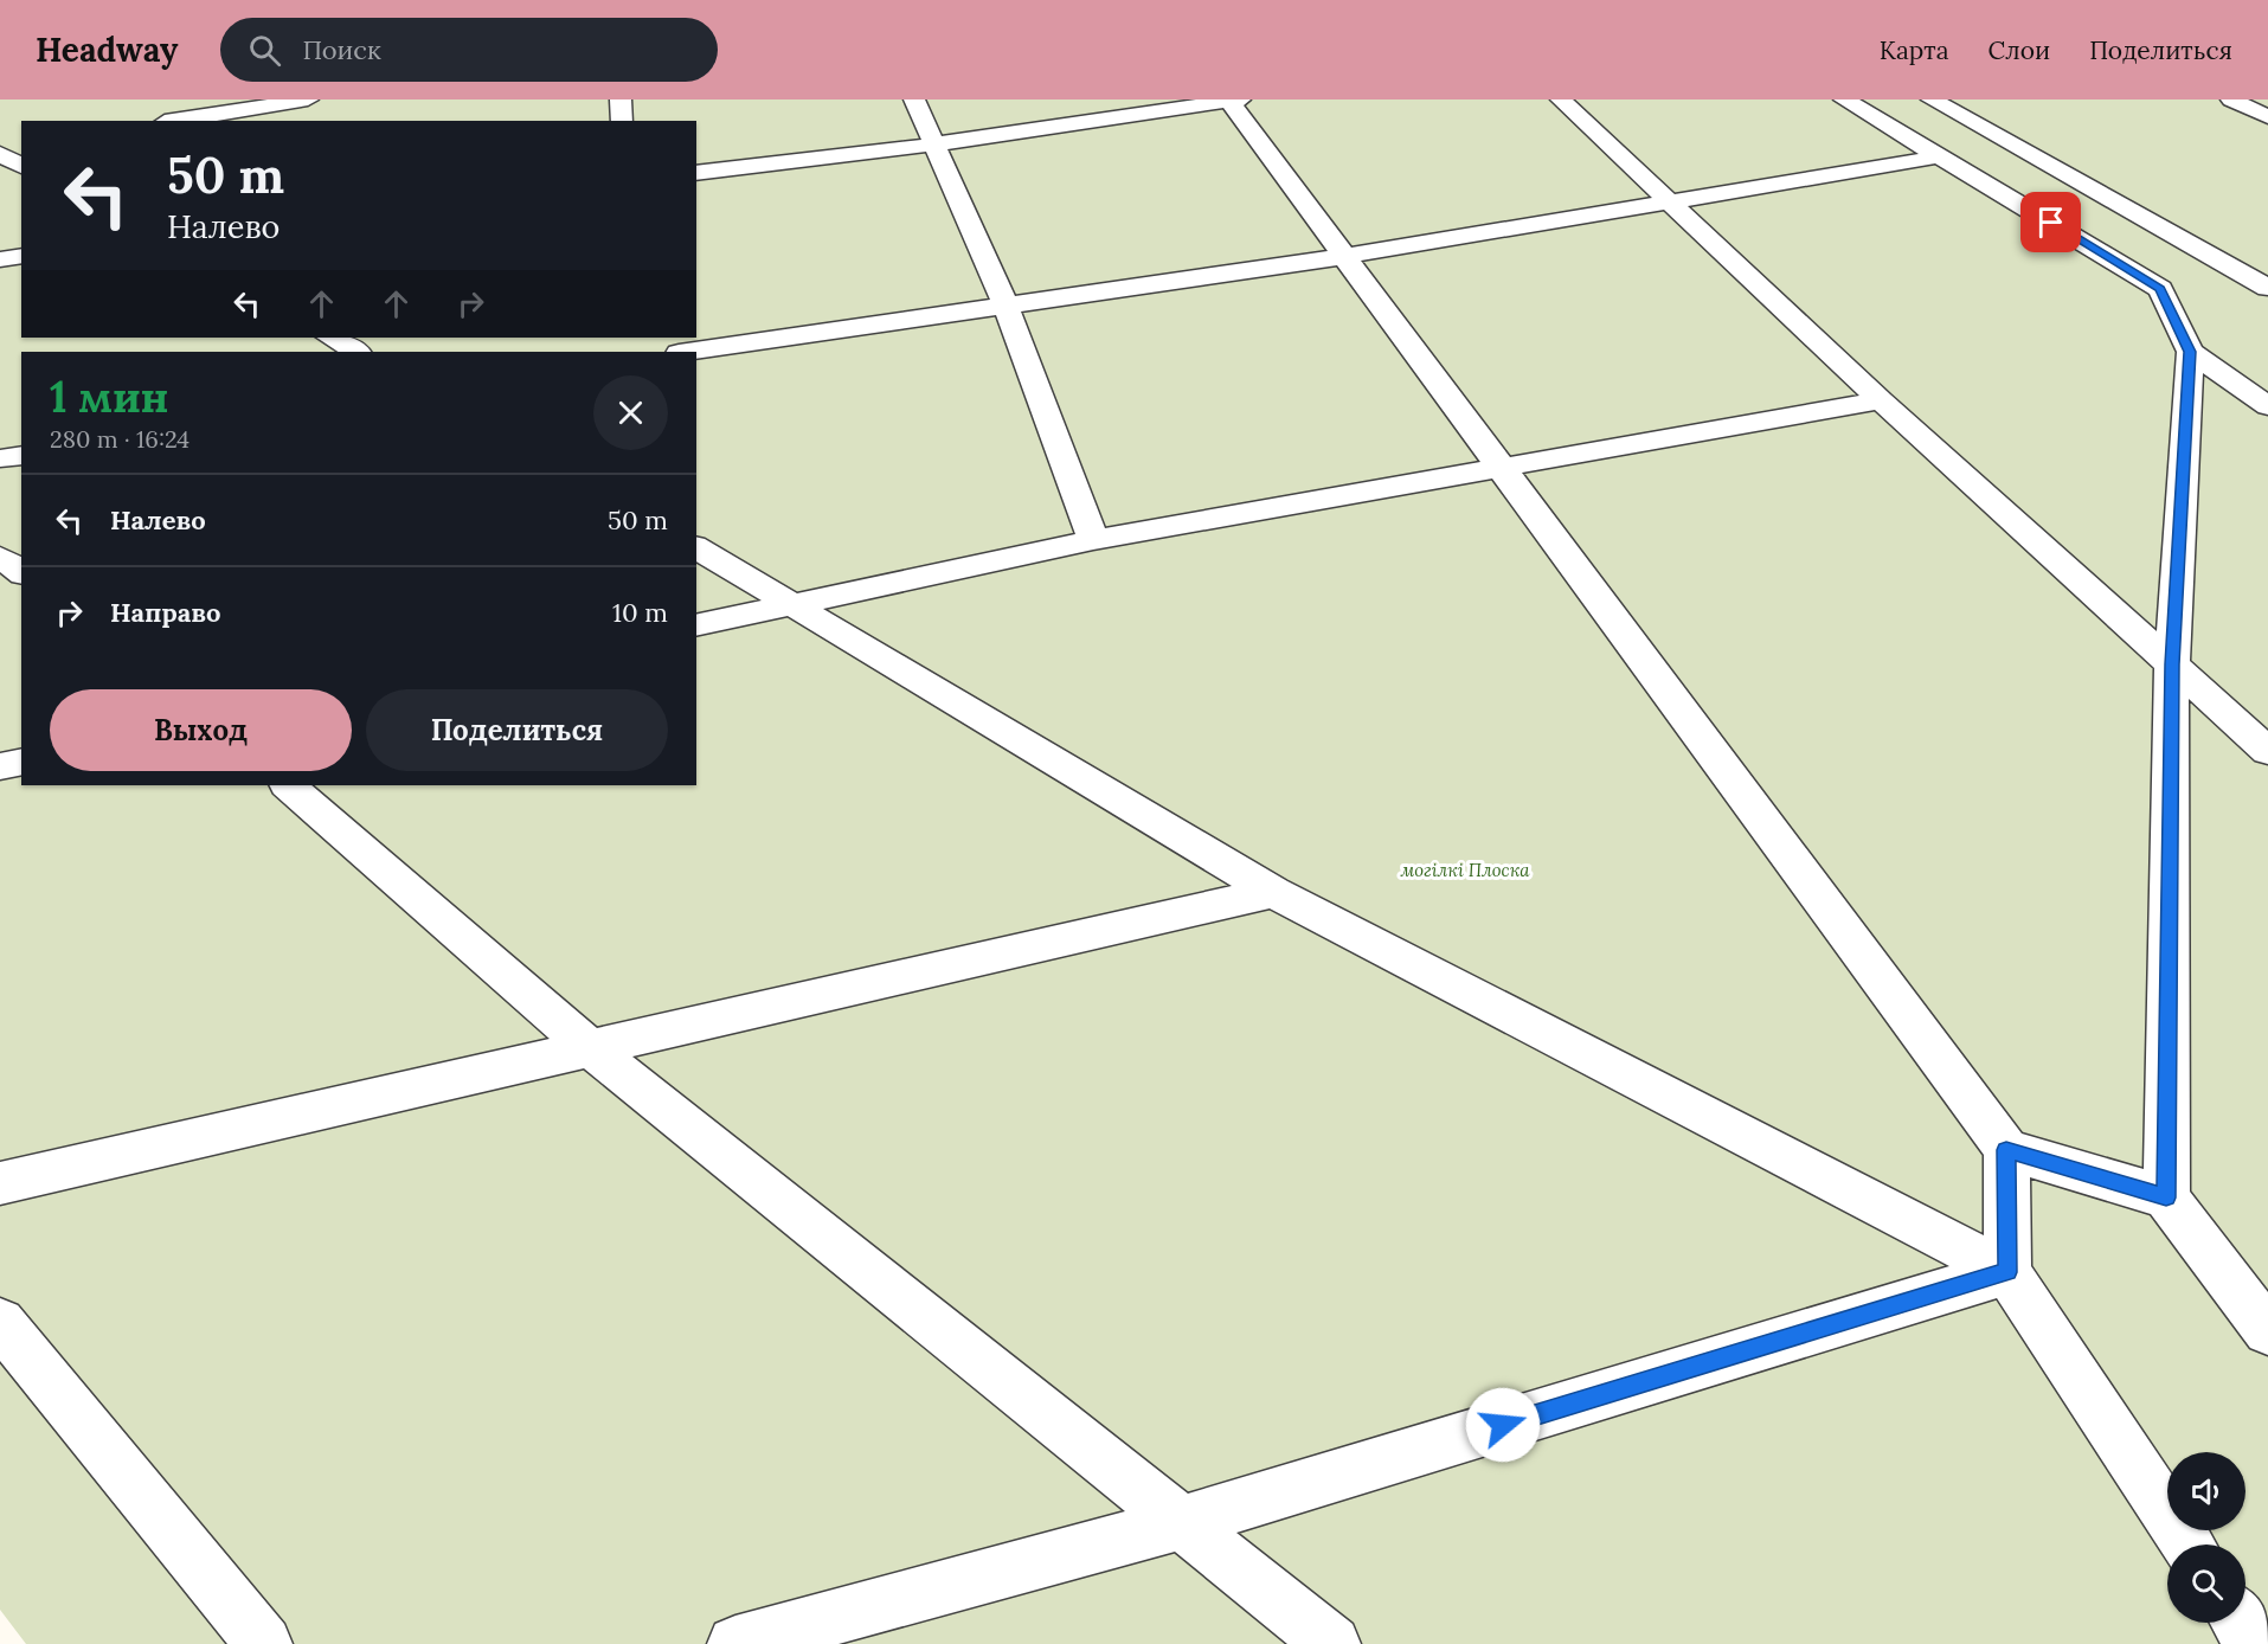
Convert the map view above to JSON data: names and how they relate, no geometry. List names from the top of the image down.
{
  "parks": ["могілкі Плоска"],
  "page": {
    "header": "Headway",
    "search": "Поиск",
    "nav": ["Карта", "Слои", "Поделиться"],
    "turn": ["50 m", "Налево"],
    "heading": ["1 мин", "280 m · 16:24"],
    "list": [
      {
        "name": "Налево",
        "value": "50 m"
      },
      {
        "name": "Направо",
        "value": "10 m"
      }
    ],
    "buttons": ["Выход", "Поделиться"]
  }
}
